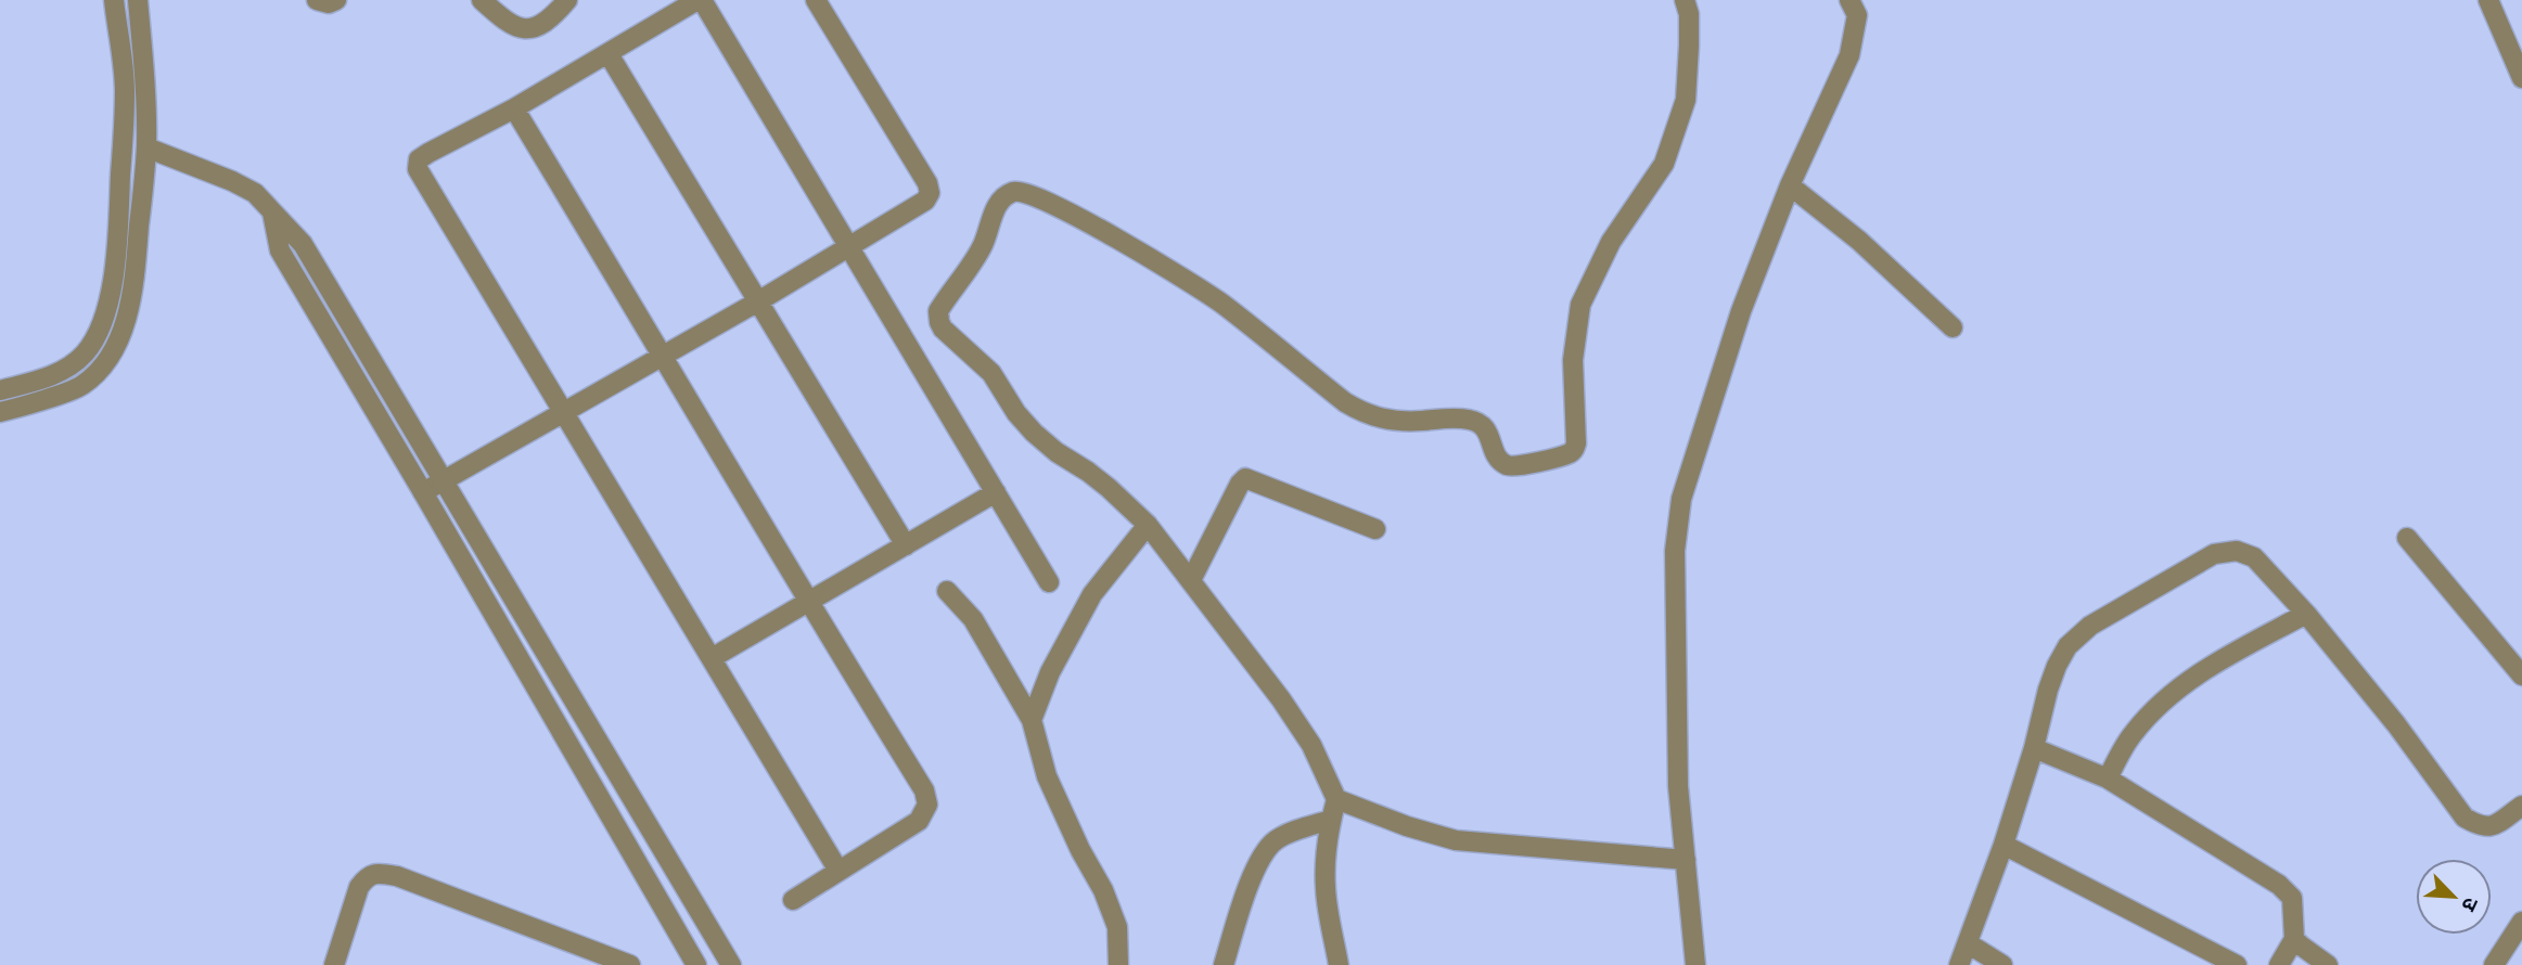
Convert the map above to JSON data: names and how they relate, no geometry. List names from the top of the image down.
{
  "north": "bottom right"
}
